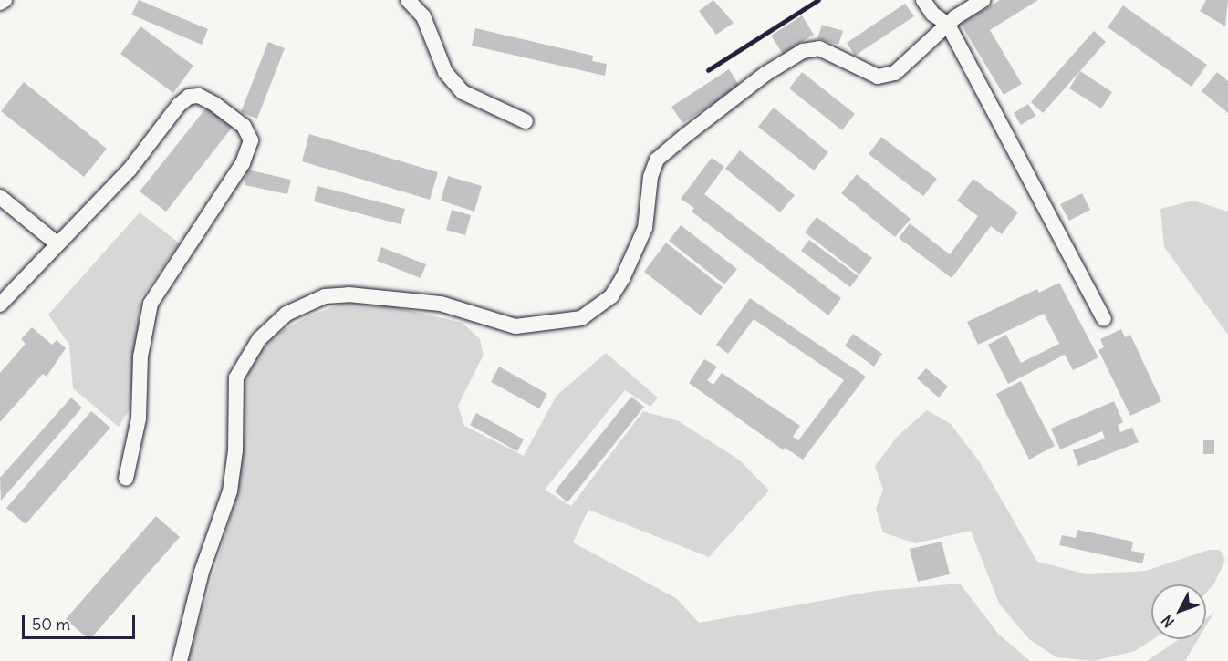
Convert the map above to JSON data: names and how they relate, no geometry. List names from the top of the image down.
{
  "scale_bar": "50 m",
  "north": "bottom left"
}
